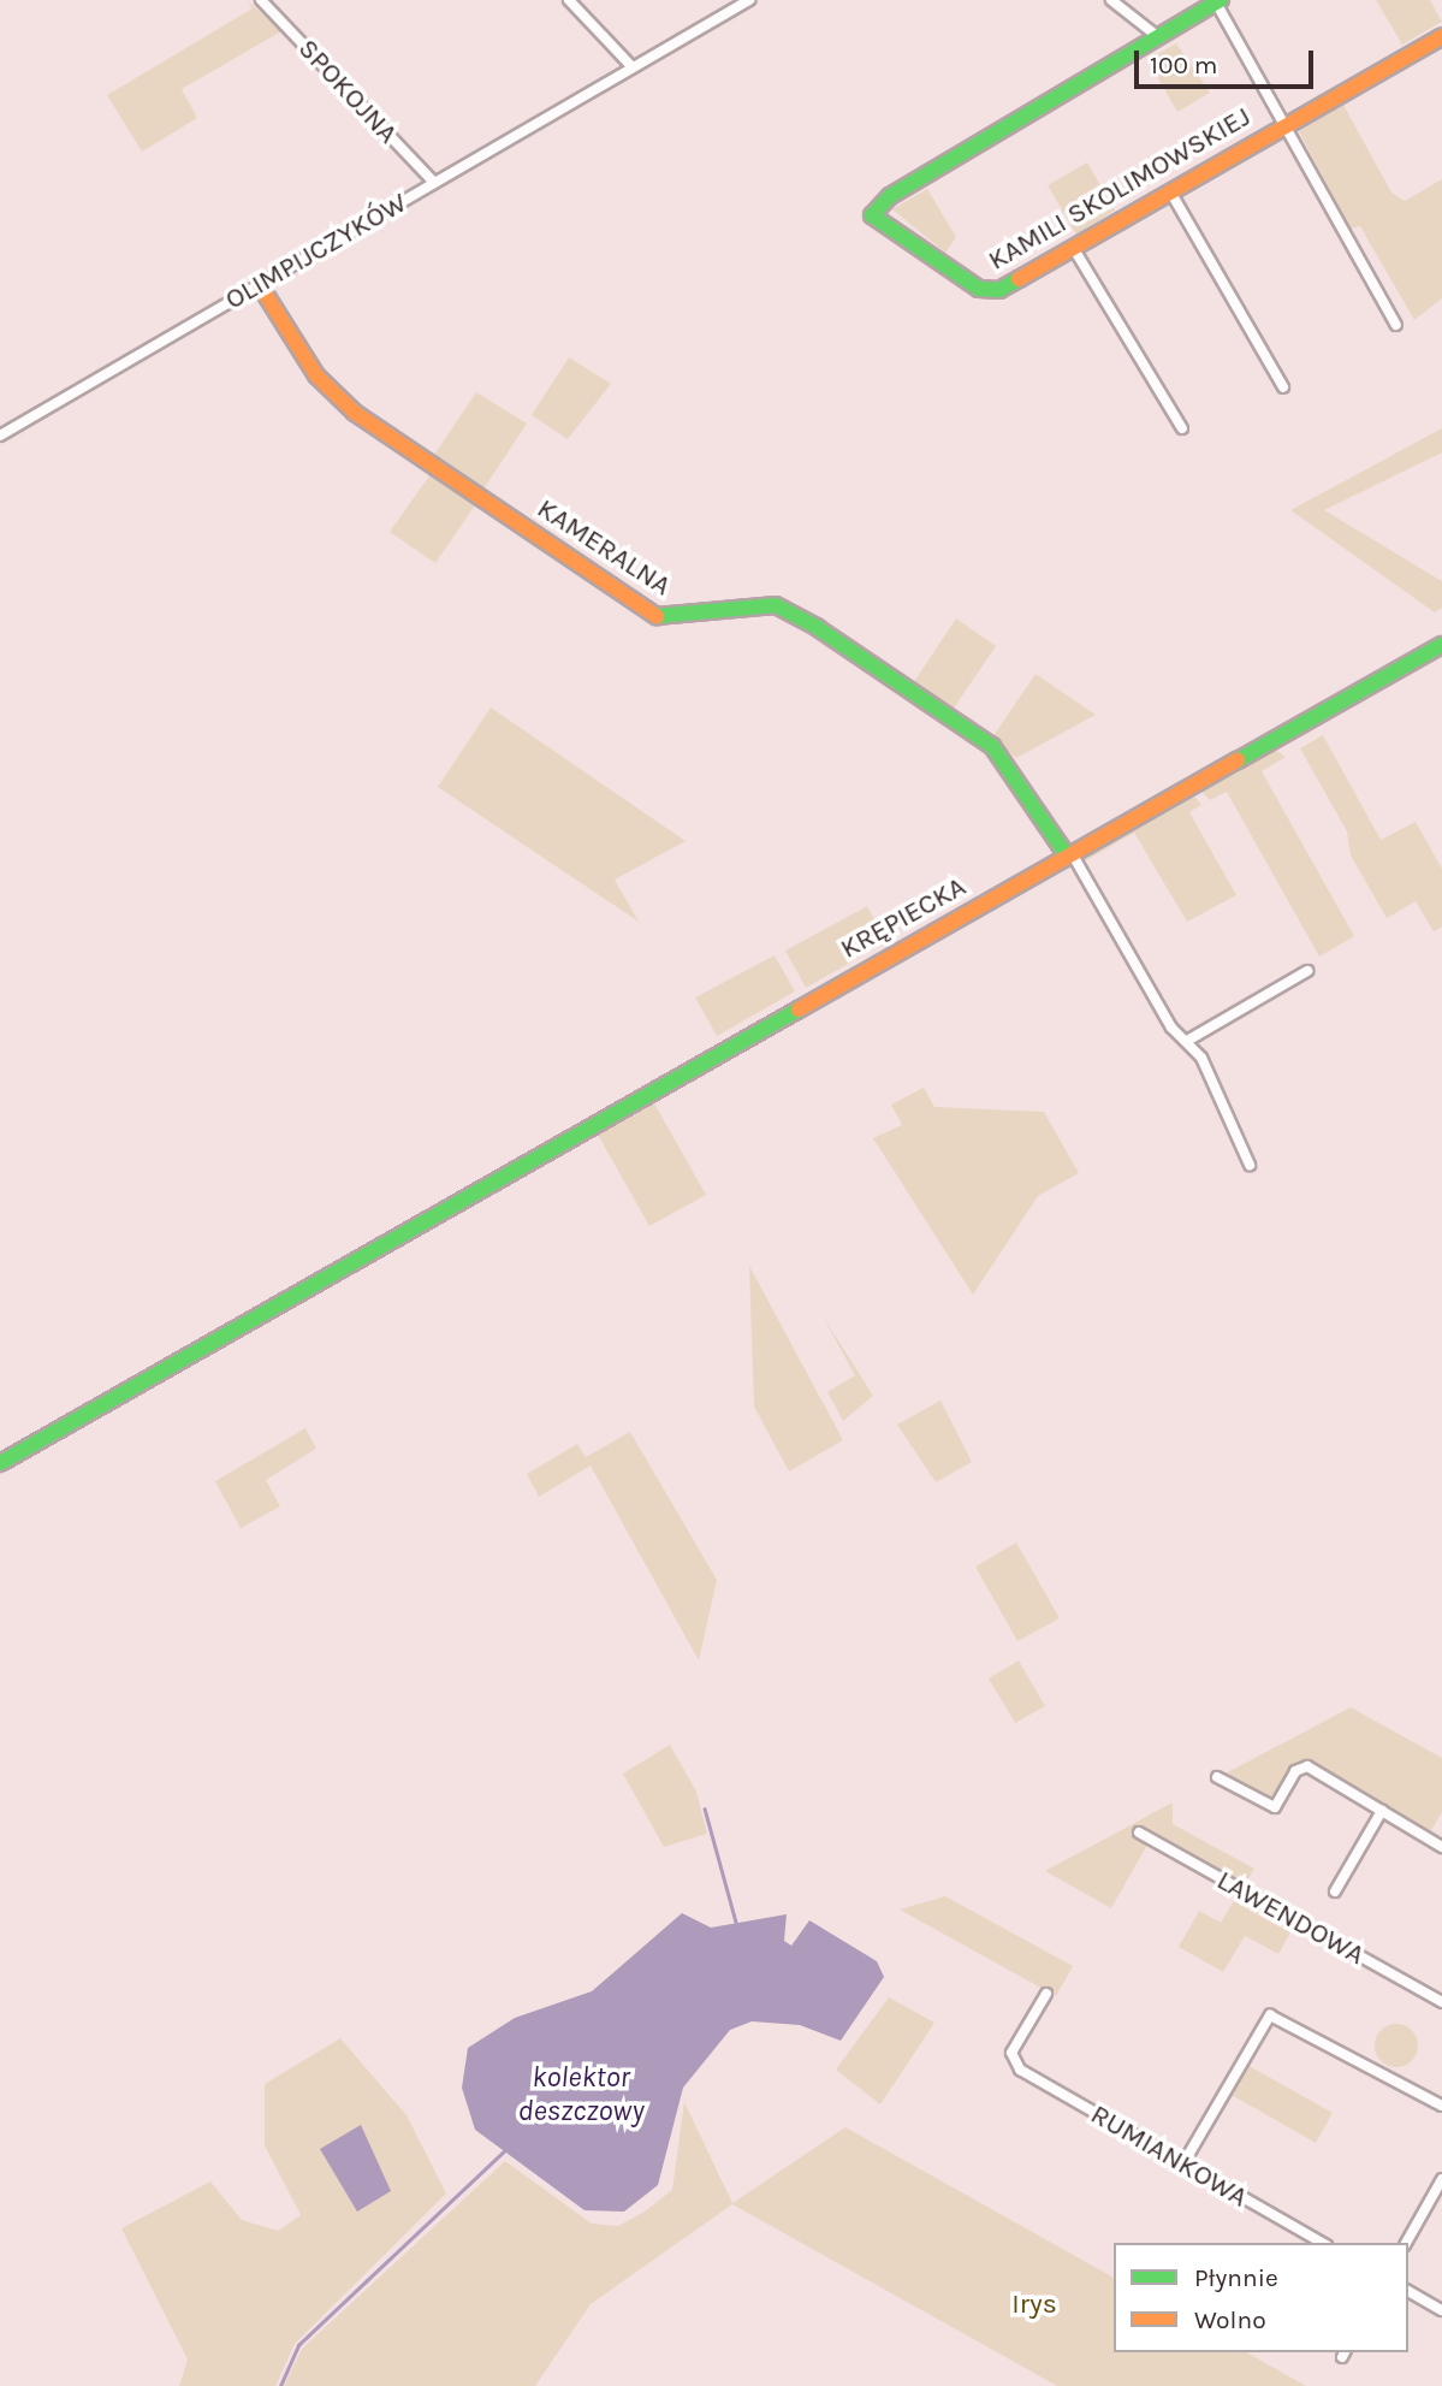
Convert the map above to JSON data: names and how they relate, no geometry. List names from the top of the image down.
{
  "streets": {
    "street": [
      "SPOKOJNA",
      "KAMILI SKOLIMOWSKIEJ",
      "OLIMPIJCZYKÓW",
      "KAMERALNA",
      "KRĘPIECKA",
      "LAWENDOWA",
      "RUMIANKOWA"
    ]
  },
  "crossings": [
    ["SPOKOJNA", "OLIMPIJCZYKÓW"],
    ["OLIMPIJCZYKÓW", "KAMERALNA"],
    ["KAMERALNA", "KRĘPIECKA"]
  ],
  "water": ["kolektor deszczowy"],
  "parks": ["Irys"],
  "legend": ["Płynnie", "Wolno"],
  "scale_bar": "100 m"
}
